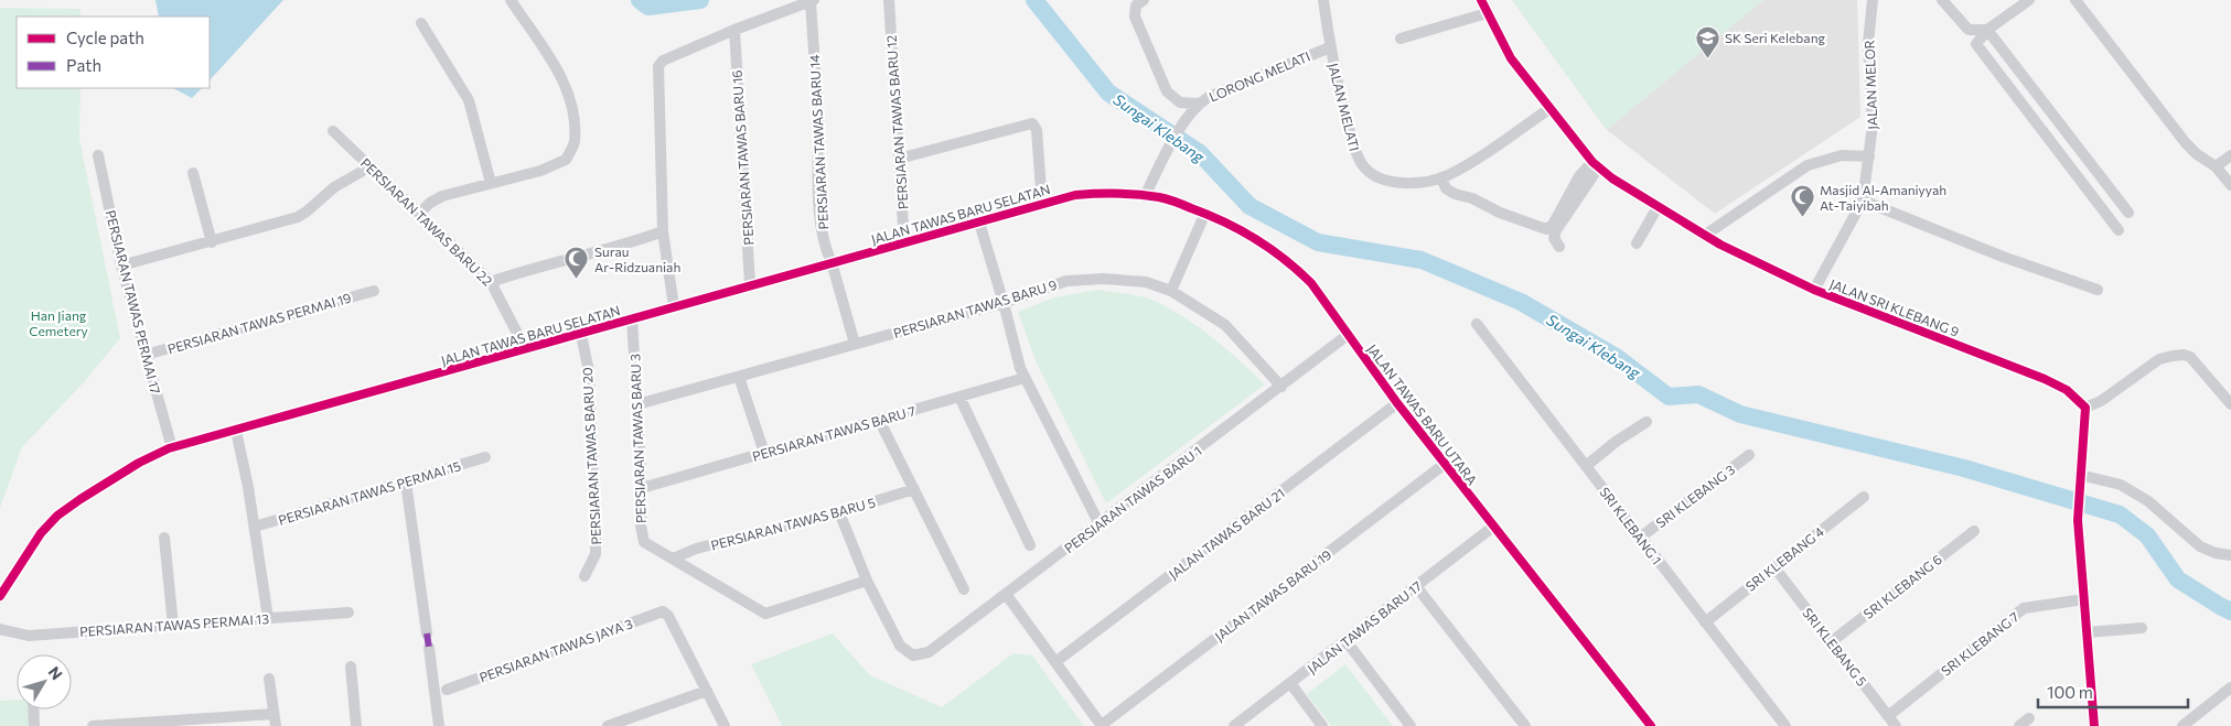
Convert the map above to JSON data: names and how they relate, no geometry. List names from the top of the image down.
{
  "streets": {
    "street": [
      "LORONG MELATI",
      "JALAN MELOR",
      "JALAN MELATI",
      "PERSIARAN TAWAS BARU 12",
      "PERSIARAN TAWAS BARU 14",
      "PERSIARAN TAWAS BARU 16",
      "JALAN TAWAS BARU SELATAN",
      "PERSIARAN TAWAS BARU 22",
      "PERSIARAN TAWAS PERMAI 17",
      "JALAN SRI KLEBANG 9",
      "PERSIARAN TAWAS BARU 9",
      "PERSIARAN TAWAS PERMAI 19",
      "JALAN TAWAS BARU UTARA",
      "PERSIARAN TAWAS BARU 7",
      "PERSIARAN TAWAS BARU 3",
      "PERSIARAN TAWAS BARU 20",
      "PERSIARAN TAWAS PERMAI 15",
      "SRI KLEBANG 3",
      "PERSIARAN TAWAS BARU 1",
      "PERSIARAN TAWAS BARU 5",
      "SRI KLEBANG 1",
      "JALAN TAWAS BARU 21",
      "SRI KLEBANG 4",
      "SRI KLEBANG 6",
      "JALAN TAWAS BARU 19",
      "PERSIARAN TAWAS PERMAI 13",
      "JALAN TAWAS BARU 17",
      "SRI KLEBANG 7",
      "SRI KLEBANG 5",
      "PERSIARAN TAWAS JAYA 3"
    ]
  },
  "crossings": [
    ["LORONG MELATI", "JALAN MELATI"],
    ["LORONG MELATI", "JALAN TAWAS BARU UTARA"],
    ["JALAN MELOR", "JALAN SRI KLEBANG 9"],
    ["JALAN MELATI", "JALAN SRI KLEBANG 9"],
    ["PERSIARAN TAWAS BARU 12", "JALAN TAWAS BARU SELATAN"],
    ["PERSIARAN TAWAS BARU 14", "JALAN TAWAS BARU SELATAN"],
    ["PERSIARAN TAWAS BARU 14", "PERSIARAN TAWAS BARU 9"],
    ["PERSIARAN TAWAS BARU 16", "JALAN TAWAS BARU SELATAN"],
    ["JALAN TAWAS BARU SELATAN", "PERSIARAN TAWAS BARU 22"],
    ["JALAN TAWAS BARU SELATAN", "PERSIARAN TAWAS PERMAI 17"],
    ["JALAN TAWAS BARU SELATAN", "JALAN TAWAS BARU UTARA"],
    ["JALAN TAWAS BARU SELATAN", "PERSIARAN TAWAS BARU 3"],
    ["JALAN TAWAS BARU SELATAN", "PERSIARAN TAWAS BARU 20"],
    ["PERSIARAN TAWAS PERMAI 17", "PERSIARAN TAWAS PERMAI 19"],
    ["PERSIARAN TAWAS BARU 9", "PERSIARAN TAWAS BARU 3"],
    ["PERSIARAN TAWAS BARU 9", "PERSIARAN TAWAS BARU 1"],
    ["JALAN TAWAS BARU UTARA", "PERSIARAN TAWAS BARU 1"],
    ["JALAN TAWAS BARU UTARA", "JALAN TAWAS BARU 21"],
    ["JALAN TAWAS BARU UTARA", "JALAN TAWAS BARU 19"],
    ["JALAN TAWAS BARU UTARA", "JALAN TAWAS BARU 17"],
    ["PERSIARAN TAWAS BARU 7", "PERSIARAN TAWAS BARU 3"],
    ["PERSIARAN TAWAS BARU 3", "PERSIARAN TAWAS BARU 1"],
    ["PERSIARAN TAWAS BARU 3", "PERSIARAN TAWAS BARU 5"],
    ["SRI KLEBANG 3", "SRI KLEBANG 1"],
    ["SRI KLEBANG 1", "SRI KLEBANG 4"],
    ["SRI KLEBANG 4", "SRI KLEBANG 5"],
    ["SRI KLEBANG 6", "SRI KLEBANG 5"],
    ["SRI KLEBANG 7", "SRI KLEBANG 5"]
  ],
  "water": ["Sungai Klebang"],
  "parks": ["Han Jiang Cemetery"],
  "places": {
    "school or university": ["SK Seri Kelebang"],
    "mosque": ["Masjid Al-Amaniyyah At-Taiyibah", "Surau Ar-Ridzuaniah"]
  },
  "legend": ["Cycle path", "Path"],
  "scale_bar": "100 m",
  "north": "top right"
}
